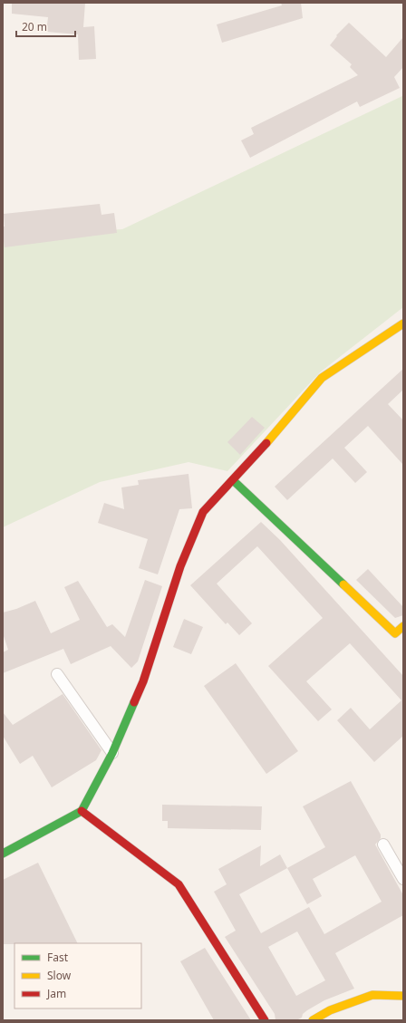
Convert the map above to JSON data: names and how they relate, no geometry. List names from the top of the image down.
{
  "legend": ["Fast", "Slow", "Jam"],
  "scale_bar": "20 m"
}
